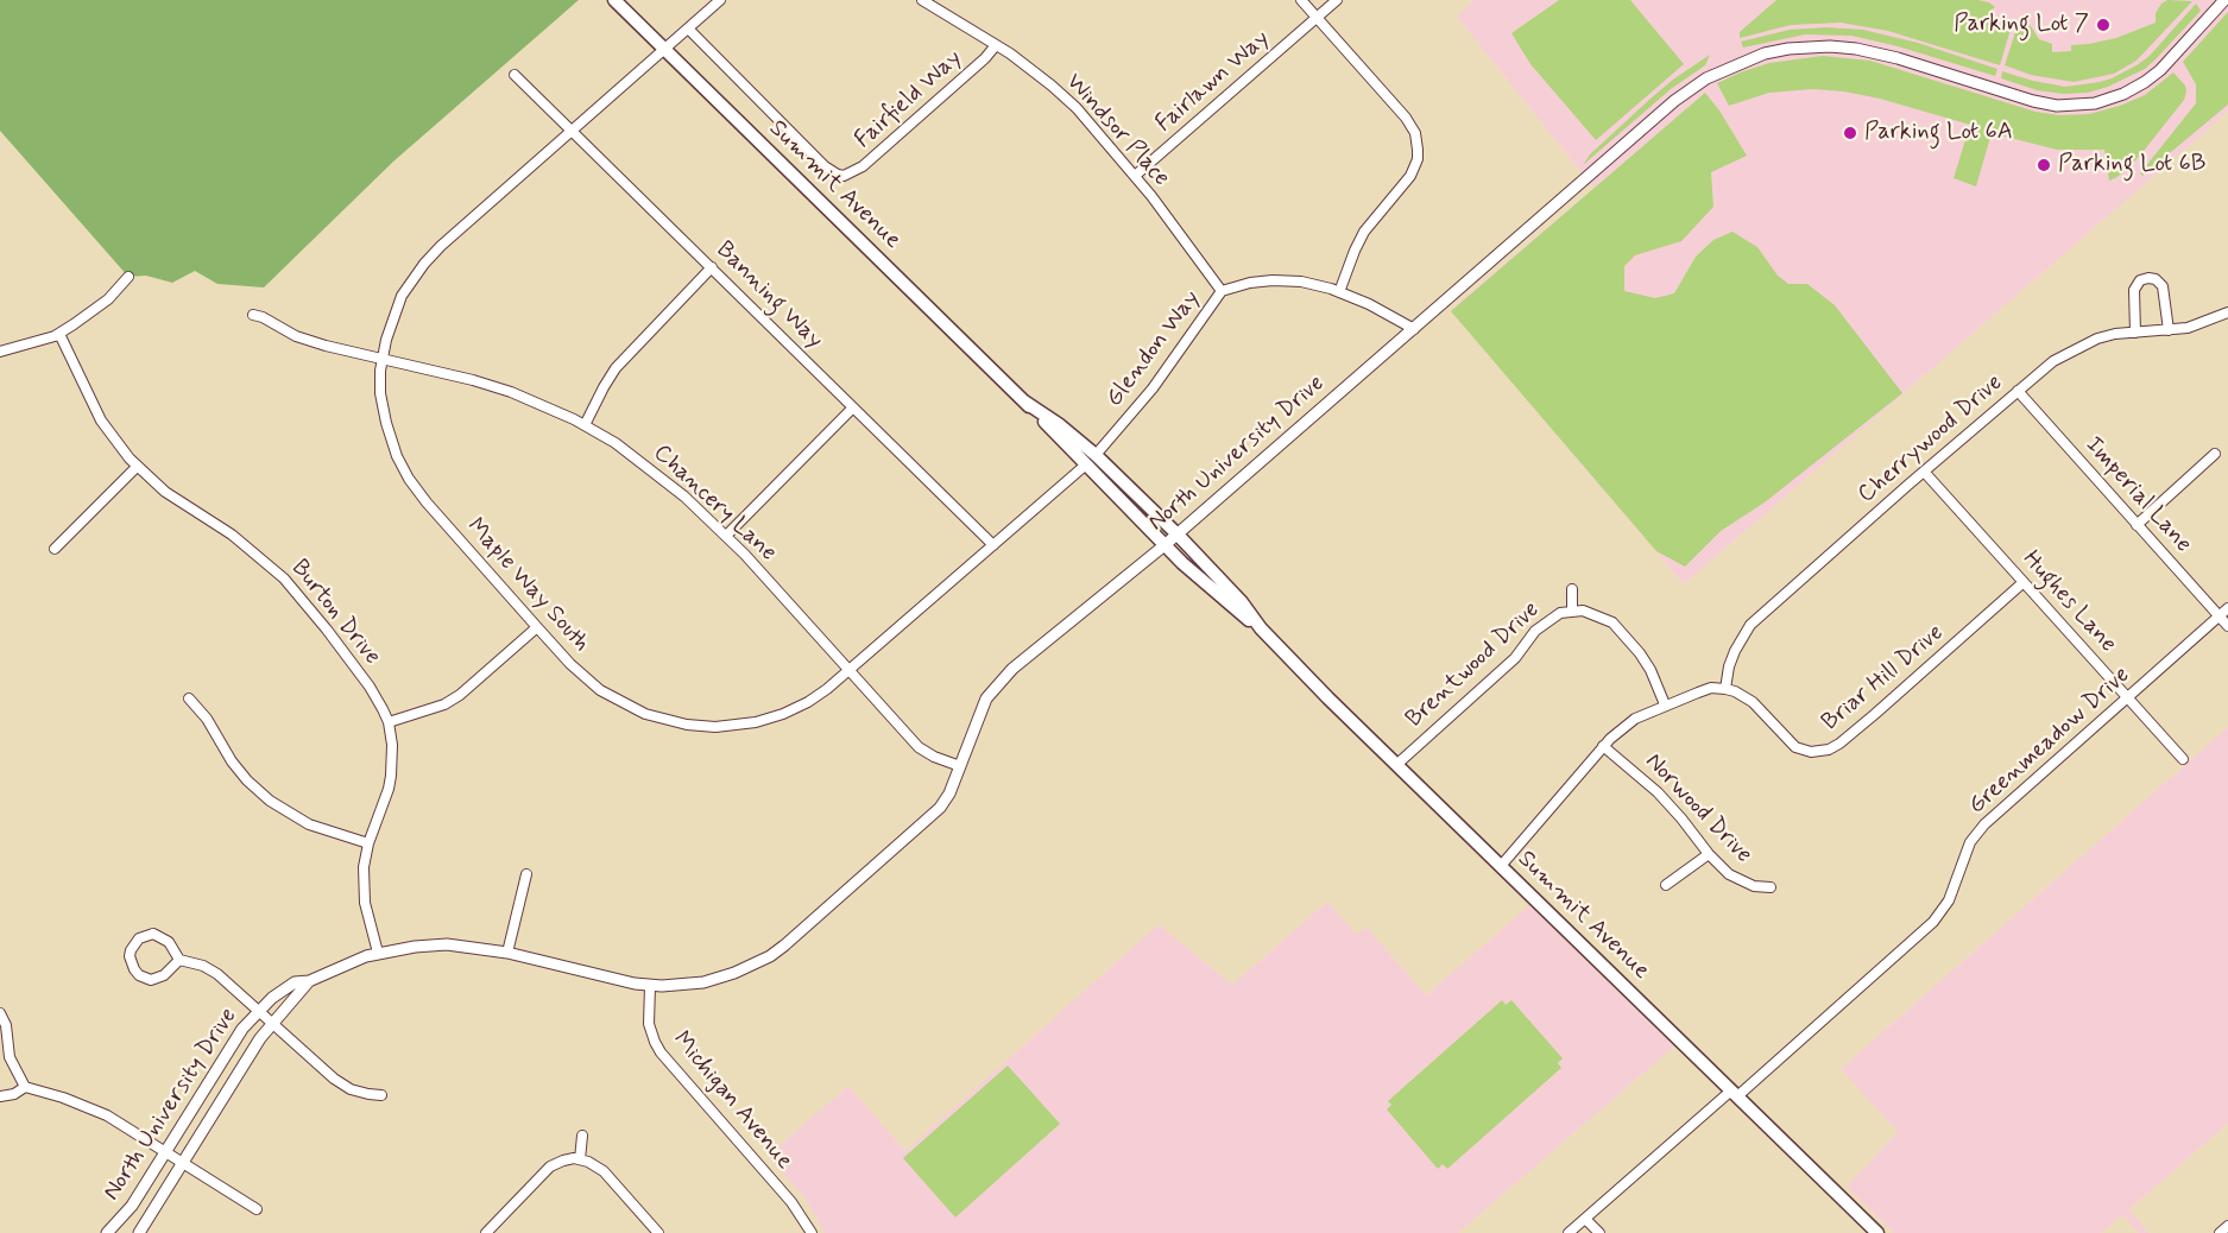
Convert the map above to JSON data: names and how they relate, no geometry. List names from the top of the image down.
{
  "streets": {
    "main road": ["Summit Avenue"],
    "street": [
      "Fairlawn Way",
      "Fairfield Way",
      "Windsor Place",
      "Banning Way",
      "Glendon Way",
      "Cherrywood Drive",
      "North University Drive",
      "Imperial Lane",
      "Chancery Lane",
      "Maple Way South",
      "Hughes Lane",
      "Burton Drive",
      "Brentwood Drive",
      "Briar Hill Drive",
      "Greenmeadow Drive",
      "Norwood Drive",
      "Michigan Avenue"
    ]
  },
  "crossings": [
    ["Fairlawn Way", "Windsor Place"],
    ["Fairfield Way", "Windsor Place"],
    ["Fairfield Way", "Maple Way South"],
    ["Windsor Place", "Glendon Way"],
    ["Summit Avenue", "Glendon Way"],
    ["Summit Avenue", "North University Drive"],
    ["Summit Avenue", "Maple Way South"],
    ["Summit Avenue", "Brentwood Drive"],
    ["Summit Avenue", "Greenmeadow Drive"],
    ["Banning Way", "Maple Way South"],
    ["Glendon Way", "North University Drive"],
    ["Glendon Way", "Maple Way South"],
    ["Cherrywood Drive", "Imperial Lane"],
    ["Cherrywood Drive", "Hughes Lane"],
    ["Cherrywood Drive", "Briar Hill Drive"],
    ["North University Drive", "Chancery Lane"],
    ["North University Drive", "Burton Drive"],
    ["North University Drive", "Michigan Avenue"],
    ["Imperial Lane", "Greenmeadow Drive"],
    ["Chancery Lane", "Maple Way South"],
    ["Hughes Lane", "Briar Hill Drive"],
    ["Hughes Lane", "Greenmeadow Drive"]
  ],
  "places": ["Parking Lot 7", "Parking Lot 6A", "Parking Lot 6B"]
}
